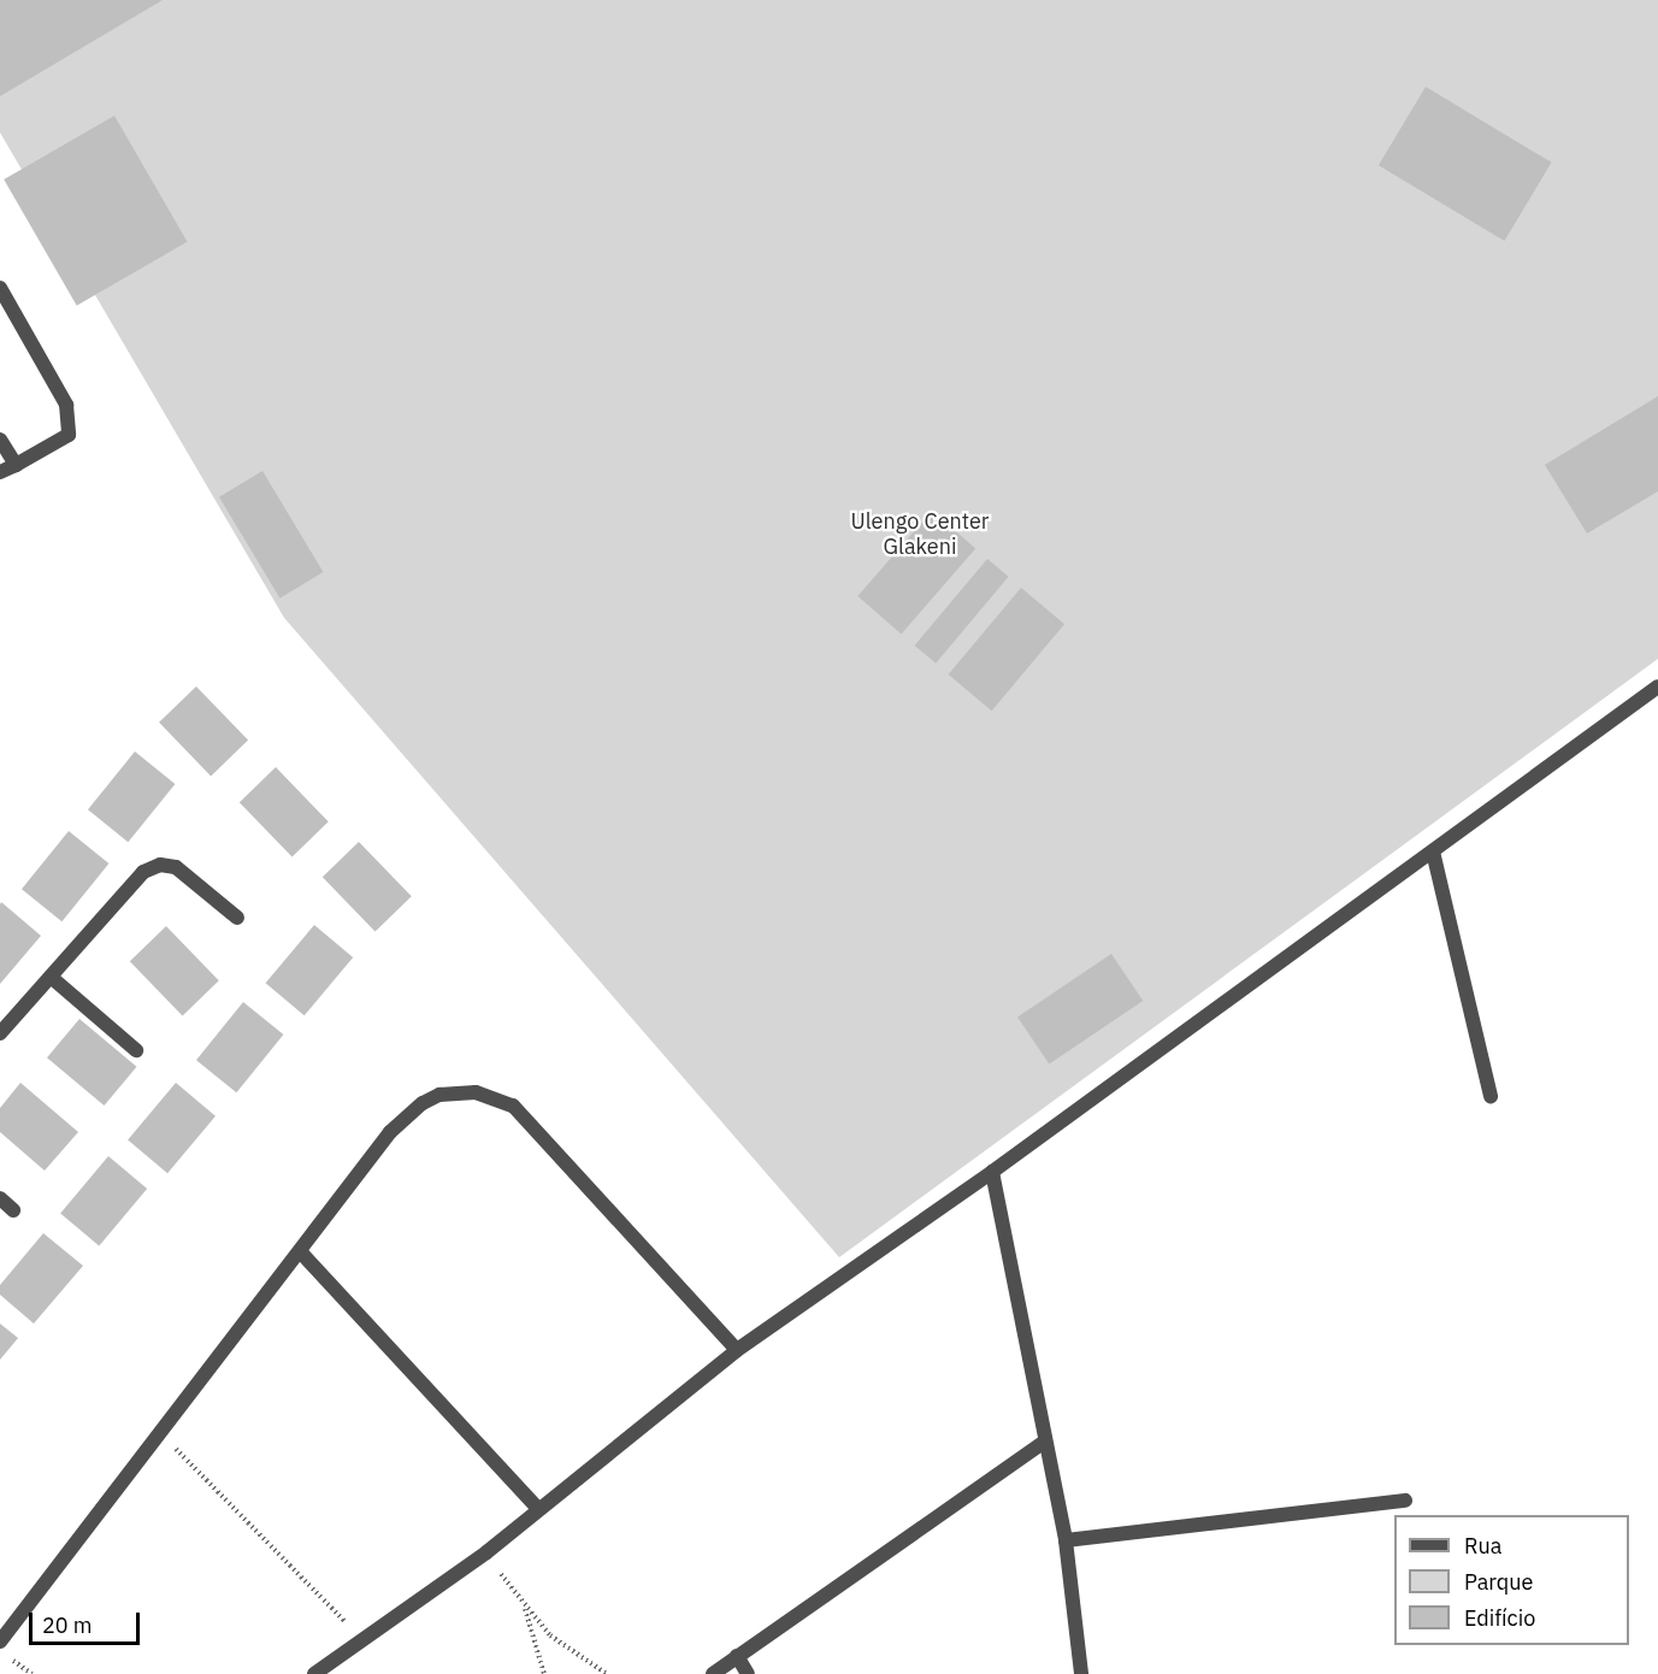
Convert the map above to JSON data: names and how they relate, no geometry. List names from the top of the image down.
{
  "parks": ["Ulengo Center Glakeni"],
  "legend": ["Rua", "Parque", "Edifício"],
  "scale_bar": "20 m"
}
